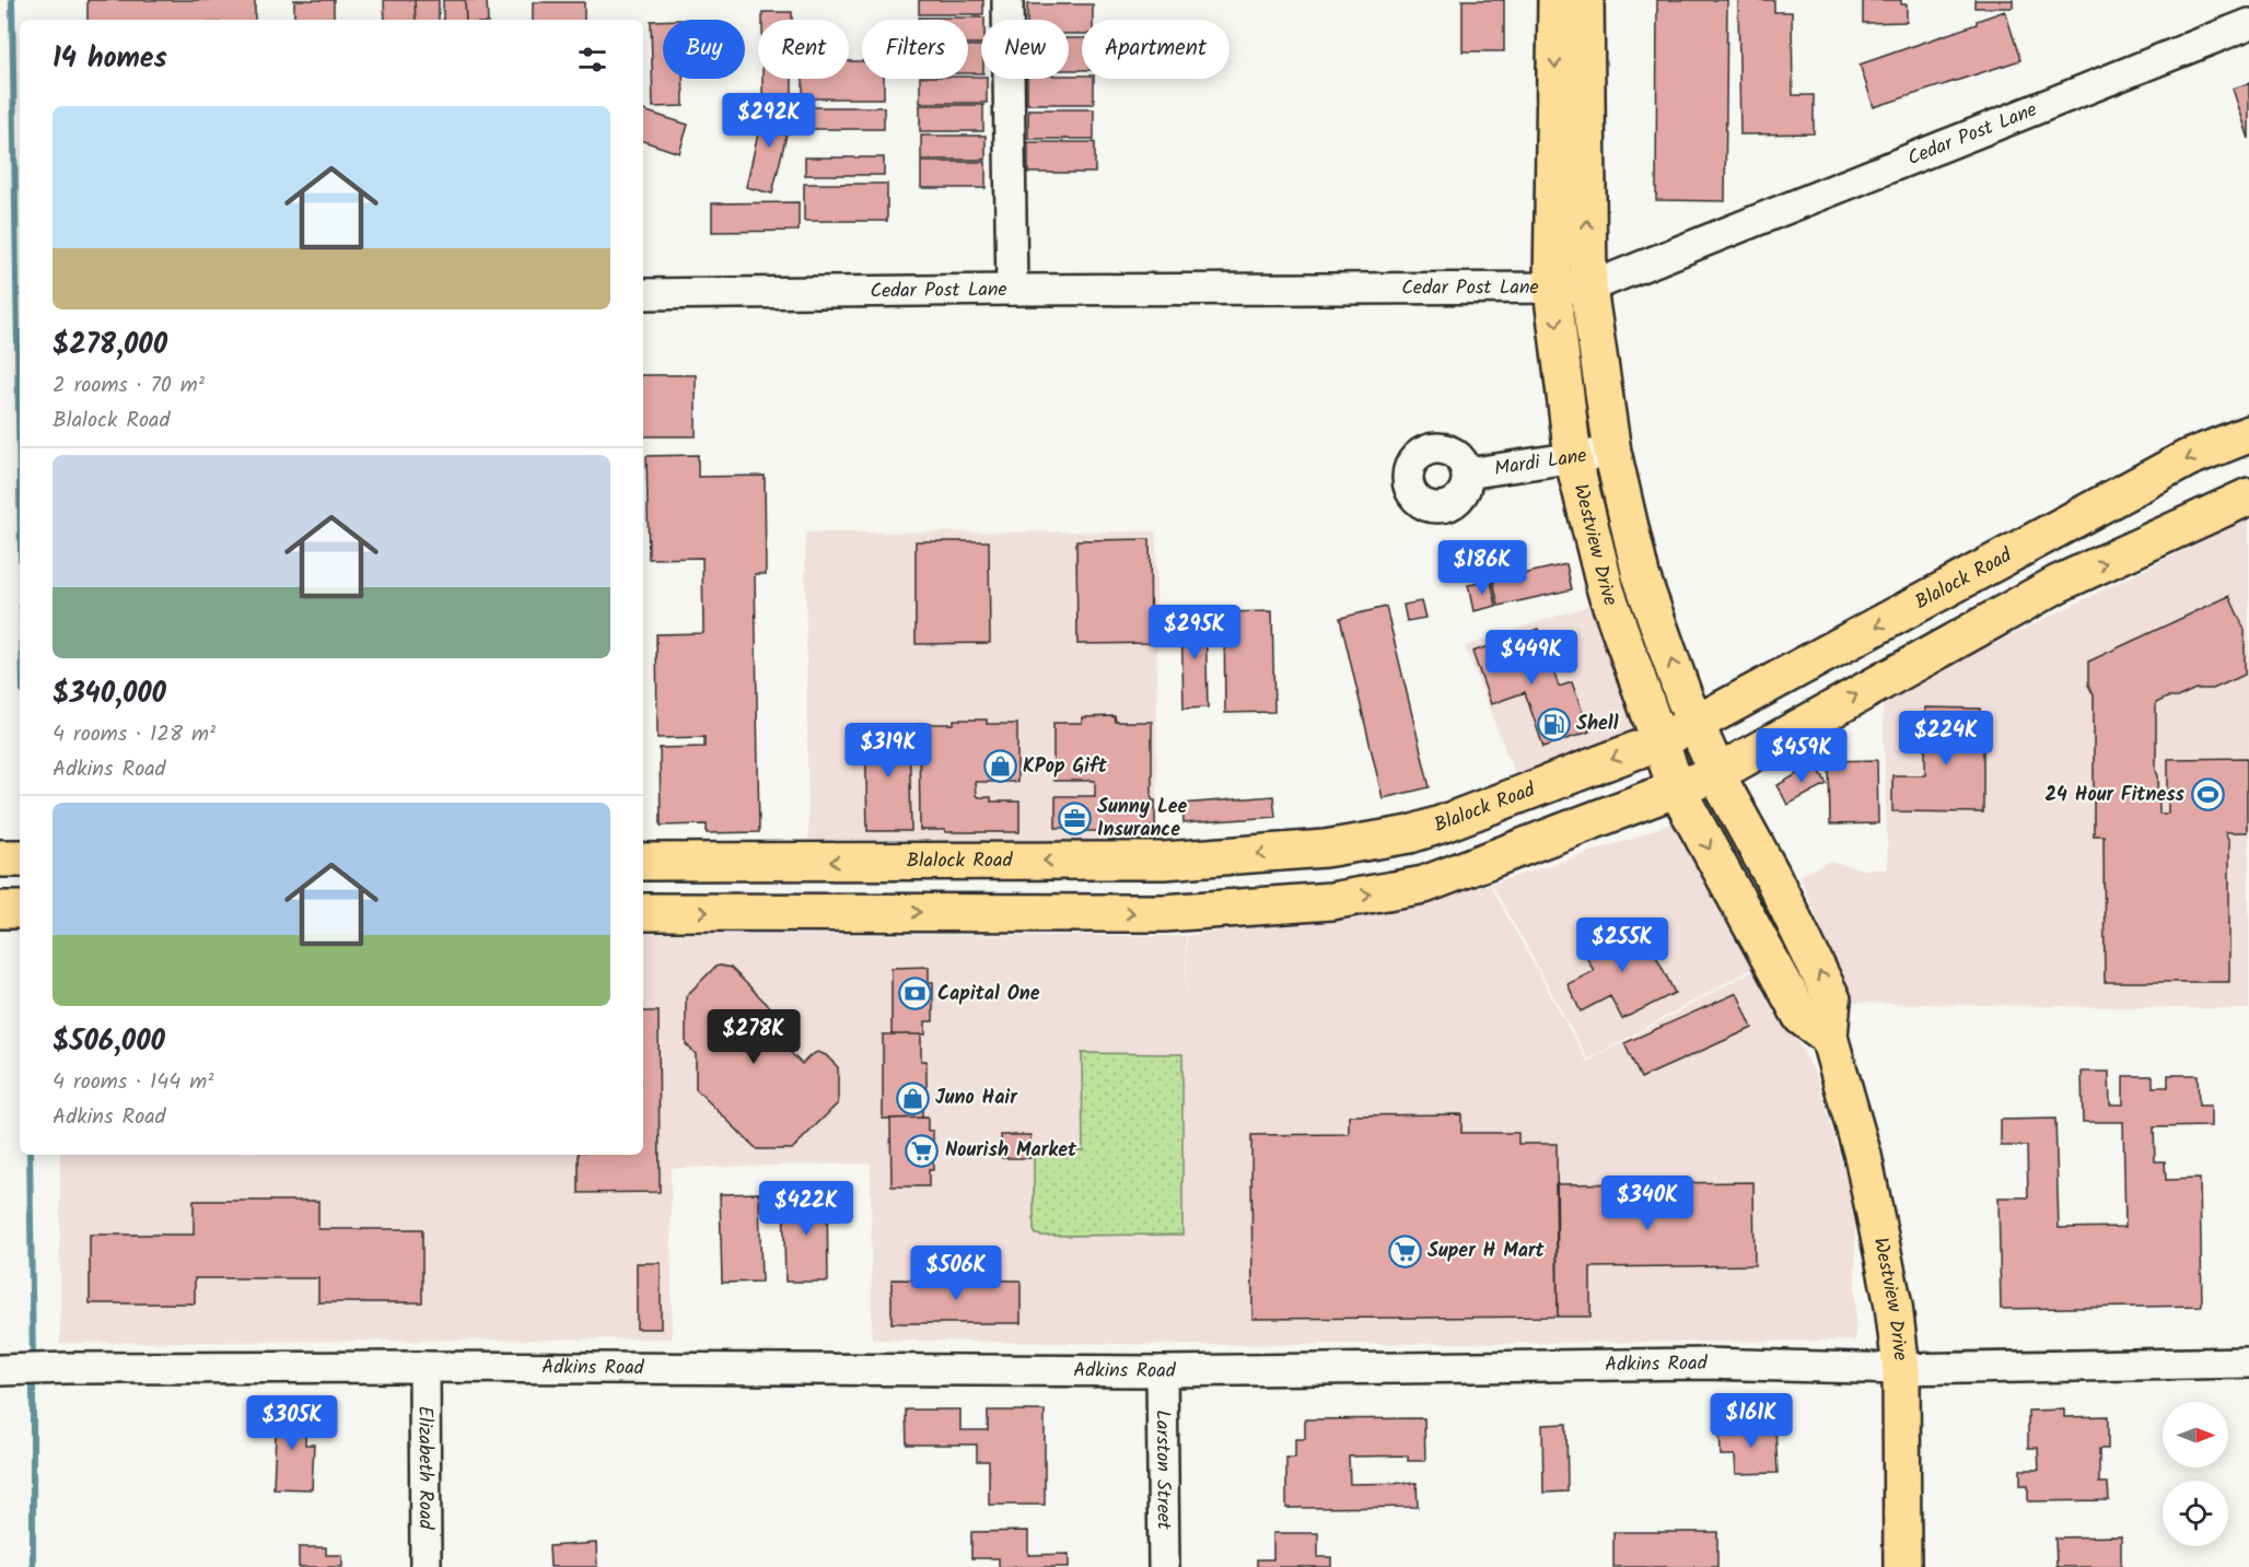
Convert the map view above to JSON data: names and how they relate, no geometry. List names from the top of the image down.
{
  "streets": {
    "main road": ["Westview Drive", "Blalock Road"],
    "street": [
      "Cedar Post Lane",
      "Mardi Lane",
      "Adkins Road",
      "Elizabeth Road",
      "Larston Street"
    ]
  },
  "crossings": [
    ["Cedar Post Lane", "Westview Drive"],
    ["Mardi Lane", "Westview Drive"],
    ["Westview Drive", "Blalock Road"],
    ["Westview Drive", "Adkins Road"],
    ["Adkins Road", "Elizabeth Road"],
    ["Adkins Road", "Larston Street"]
  ],
  "places": {
    "fuel station": ["Shell"],
    "shop": ["KPop Gift", "Juno Hair"],
    "sports": ["24 Hour Fitness"],
    "office": ["Sunny Lee Insurance"],
    "bank": ["Capital One"],
    "supermarket": ["Nourish Market", "Super H Mart"]
  },
  "north": "right",
  "page": {
    "chip": [
      "Buy",
      "Rent",
      "Filters",
      "New",
      "Apartment"
    ],
    "heading": "14 homes",
    "price": [
      "$292K",
      "$186K",
      "$295K",
      "$449K",
      "$224K",
      "$319K",
      "$459K",
      "$255K",
      "$278K",
      "$340K",
      "$422K",
      "$506K",
      "$161K",
      "$305K"
    ],
    "list": [
      {
        "name": "$278,000",
        "note": "2 rooms · 70 m² · Blalock Road"
      },
      {
        "name": "$340,000",
        "note": "4 rooms · 128 m² · Adkins Road"
      },
      {
        "name": "$506,000",
        "note": "4 rooms · 144 m² · Adkins Road"
      }
    ]
  }
}
